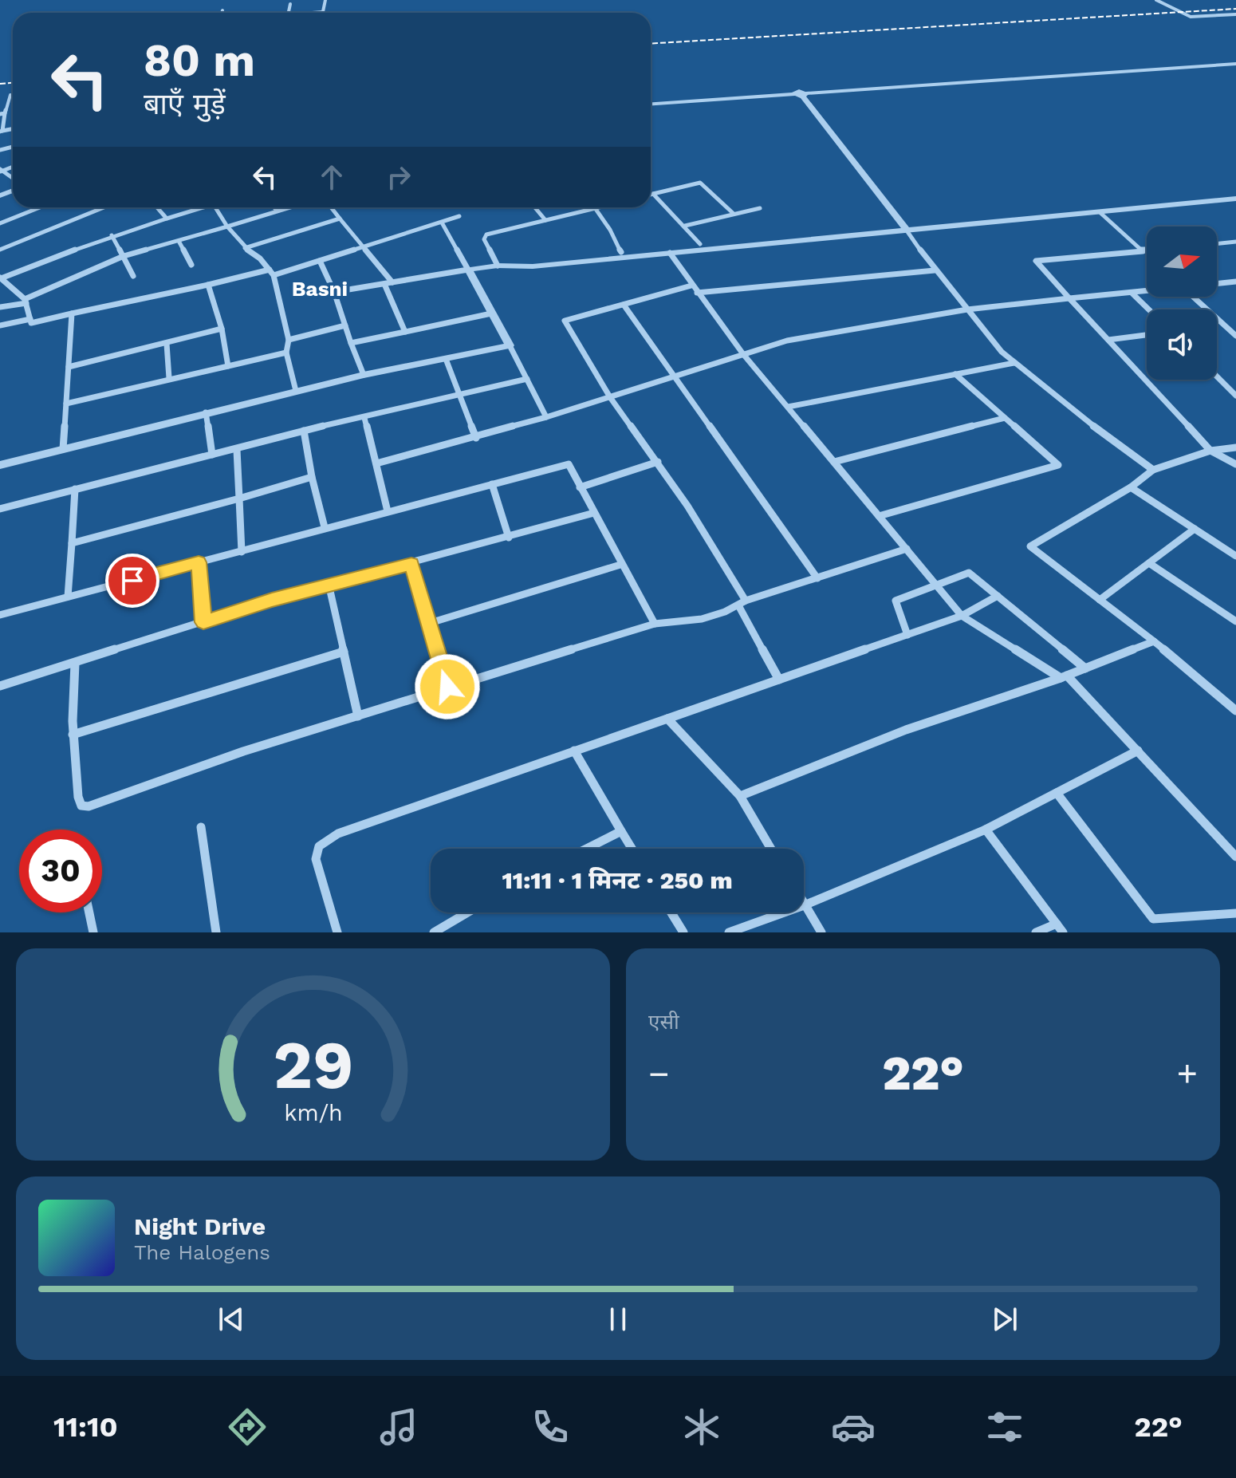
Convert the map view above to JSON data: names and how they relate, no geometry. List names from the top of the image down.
{
  "districts": ["Basni"],
  "north": "right",
  "page": {
    "turn": ["80 m", "बाएँ मुड़ें"],
    "limit": "30",
    "trip": "11:11 · 1 मिनट · 250 m",
    "tile": "एसी",
    "heat": ["−", "22°", "+"],
    "song": ["Night Drive", "The Halogens"],
    "tabs": ["11:10", "22°"],
    "gauge": ["29", "km/h"]
  }
}
